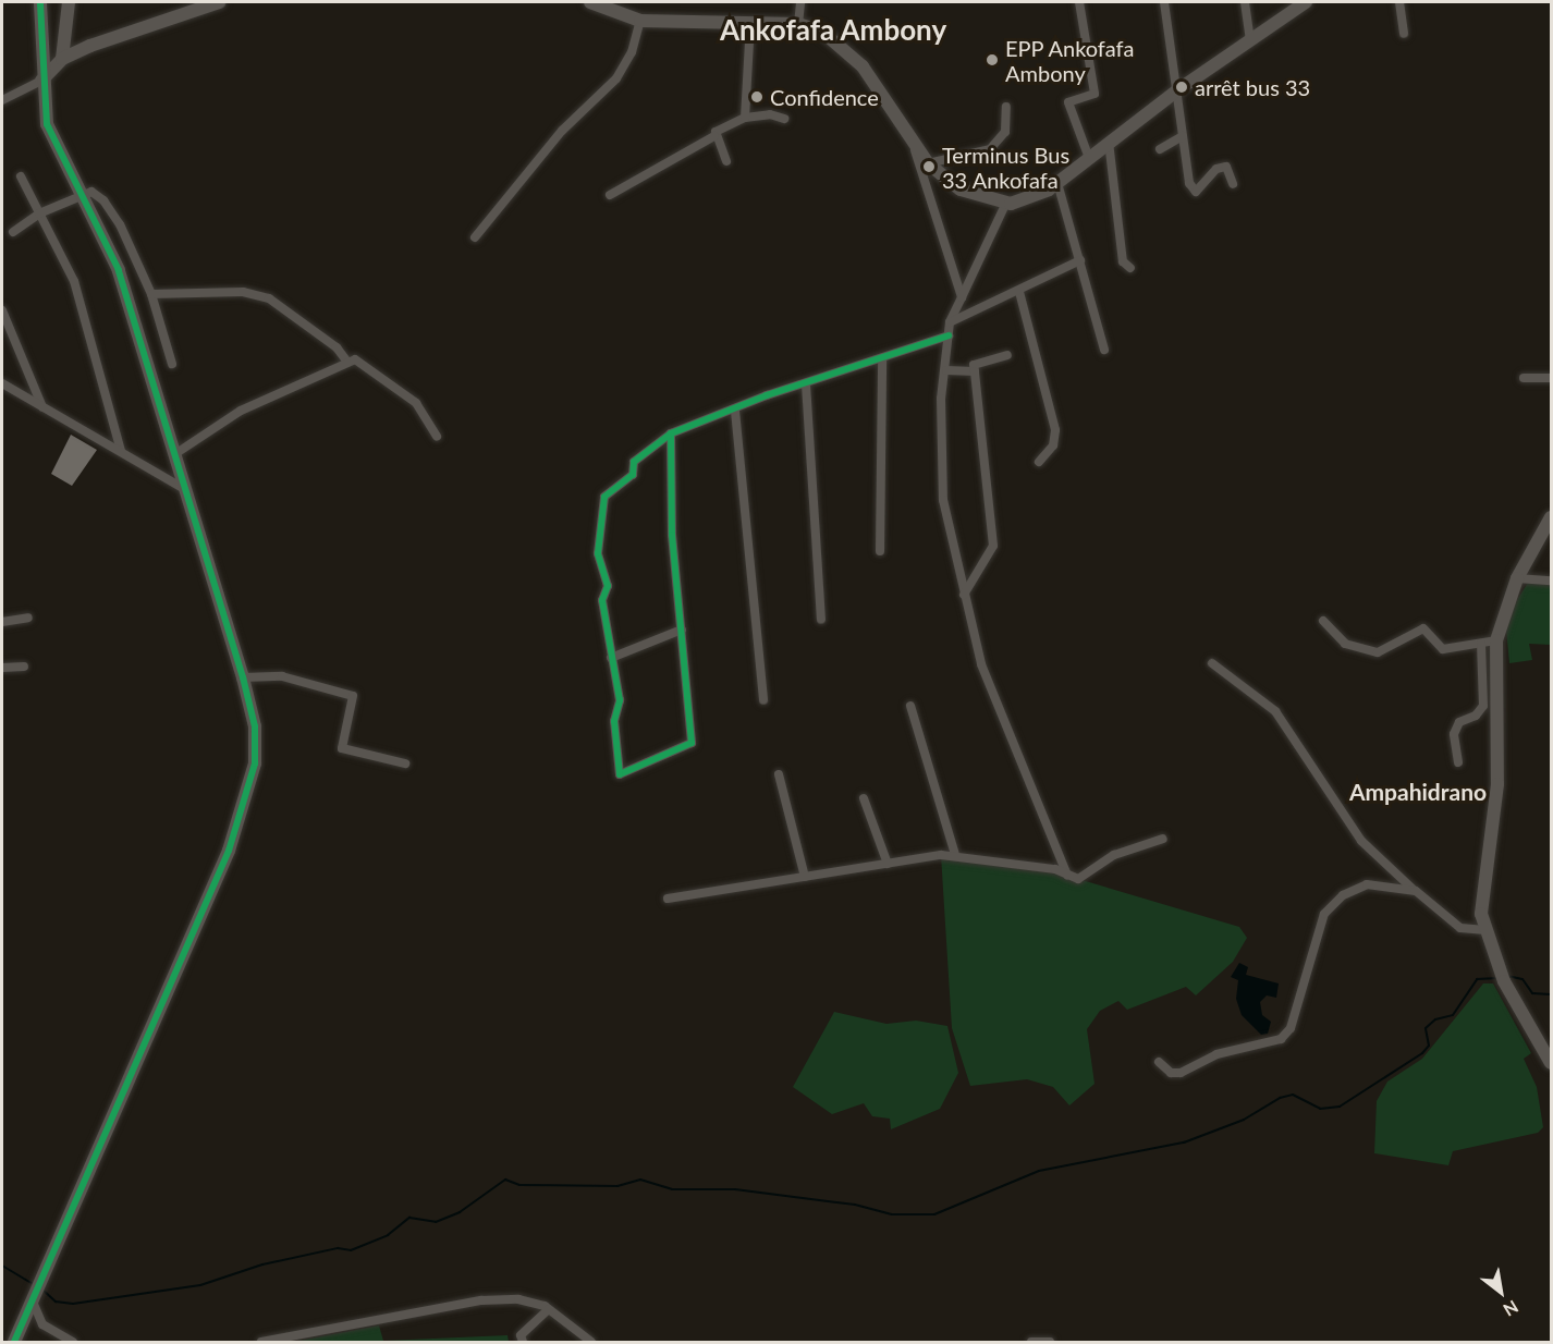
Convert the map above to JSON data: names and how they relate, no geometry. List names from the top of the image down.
{
  "districts": ["Ankofafa Ambony", "Ampahidrano"],
  "places": [
    "EPP Ankofafa Ambony",
    "arrêt bus 33",
    "Confidence",
    "Terminus Bus 33 Ankofafa"
  ],
  "north": "bottom right"
}
